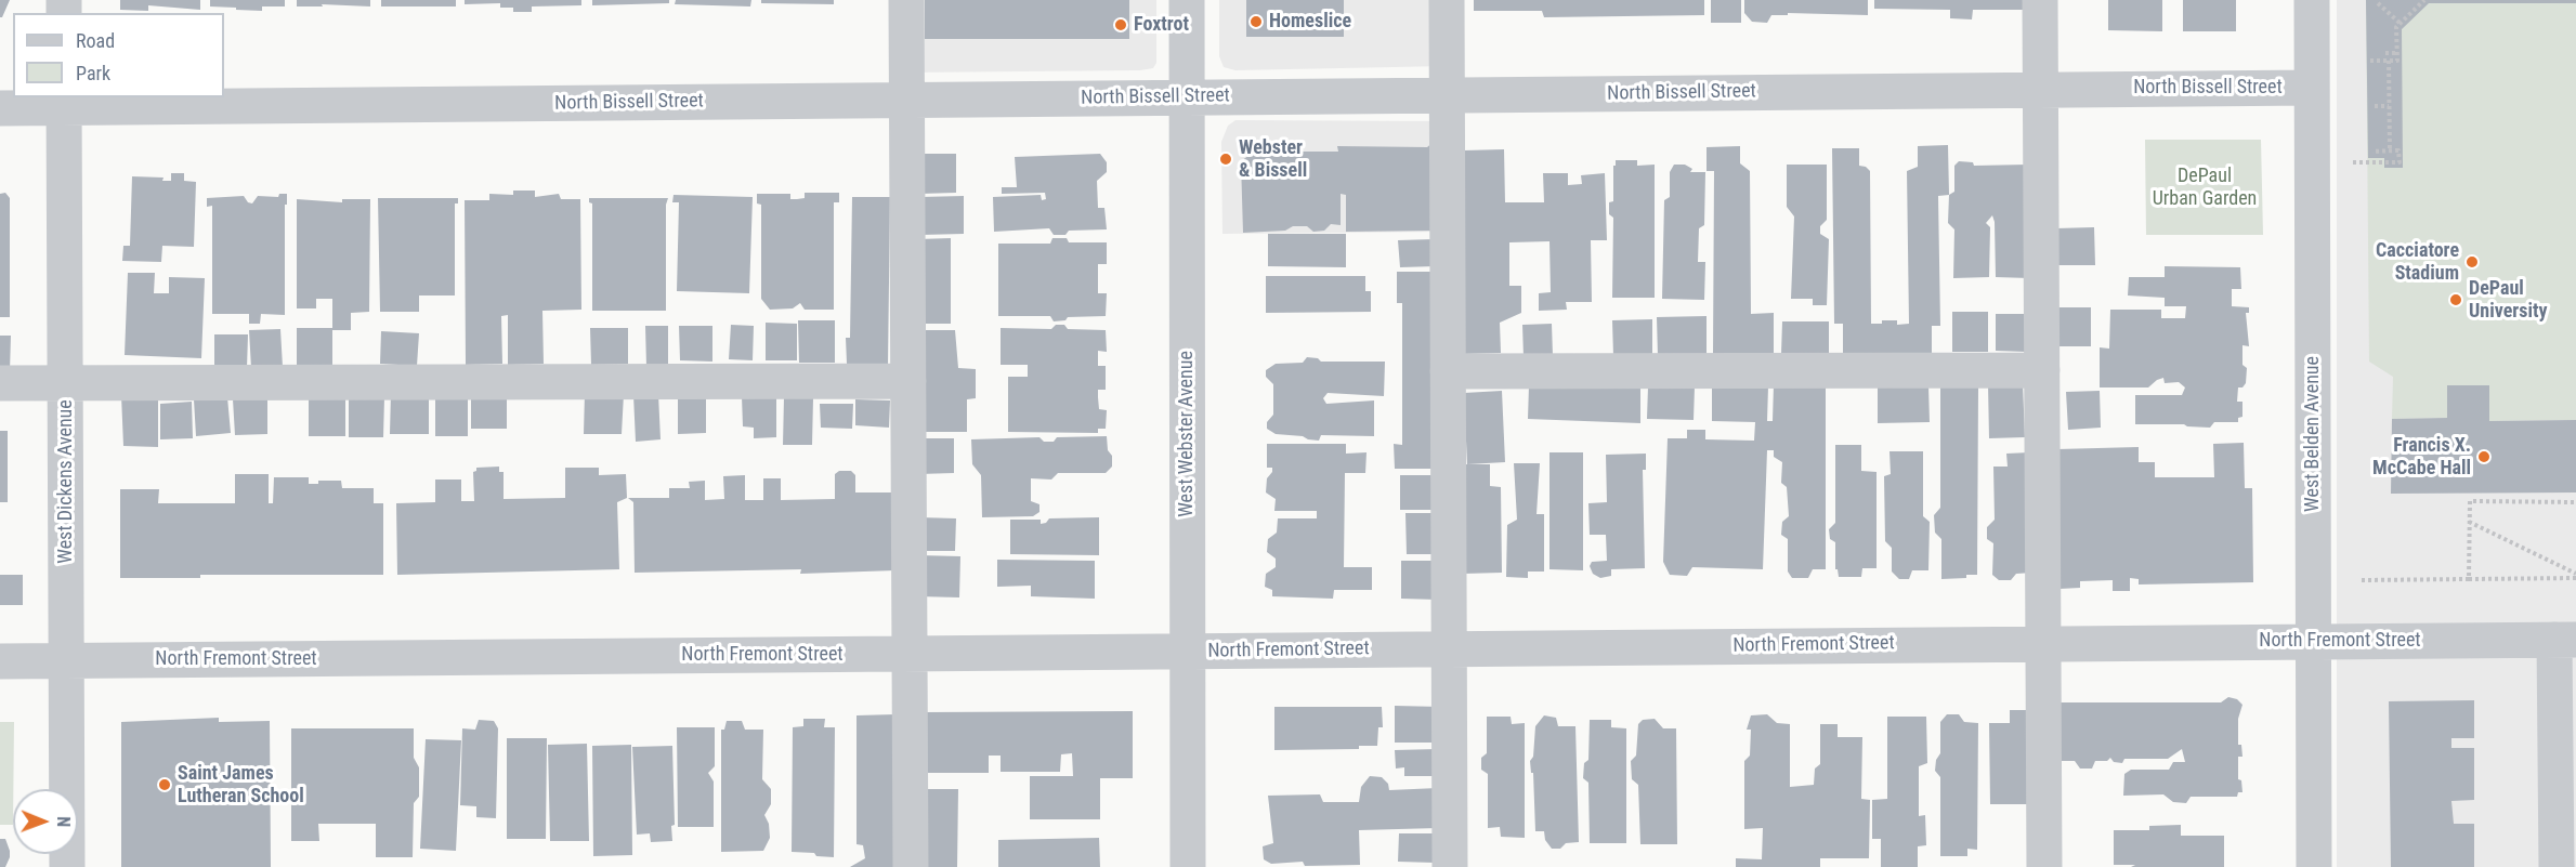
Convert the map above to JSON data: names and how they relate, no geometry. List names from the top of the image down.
{
  "streets": {
    "street": [
      "North Bissell Street",
      "West Webster Avenue",
      "West Belden Avenue",
      "West Dickens Avenue",
      "North Fremont Street"
    ]
  },
  "crossings": [
    ["North Bissell Street", "West Webster Avenue"],
    ["North Bissell Street", "West Belden Avenue"],
    ["North Bissell Street", "West Dickens Avenue"],
    ["West Webster Avenue", "North Fremont Street"],
    ["West Belden Avenue", "North Fremont Street"],
    ["West Dickens Avenue", "North Fremont Street"]
  ],
  "parks": ["DePaul Urban Garden"],
  "places": [
    "Homeslice",
    "Foxtrot",
    "Webster & Bissell",
    "Cacciatore Stadium",
    "DePaul University",
    "Francis X. McCabe Hall",
    "Saint James Lutheran School"
  ],
  "legend": ["Road", "Park"],
  "north": "right"
}
